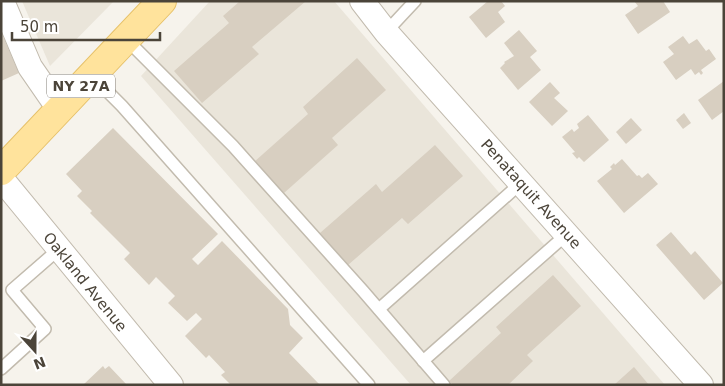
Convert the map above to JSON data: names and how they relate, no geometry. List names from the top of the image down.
{
  "streets": {
    "main road": ["NY 27A"],
    "street": ["Penataquit Avenue", "Oakland Avenue"]
  },
  "scale_bar": "50 m",
  "north": "bottom"
}
